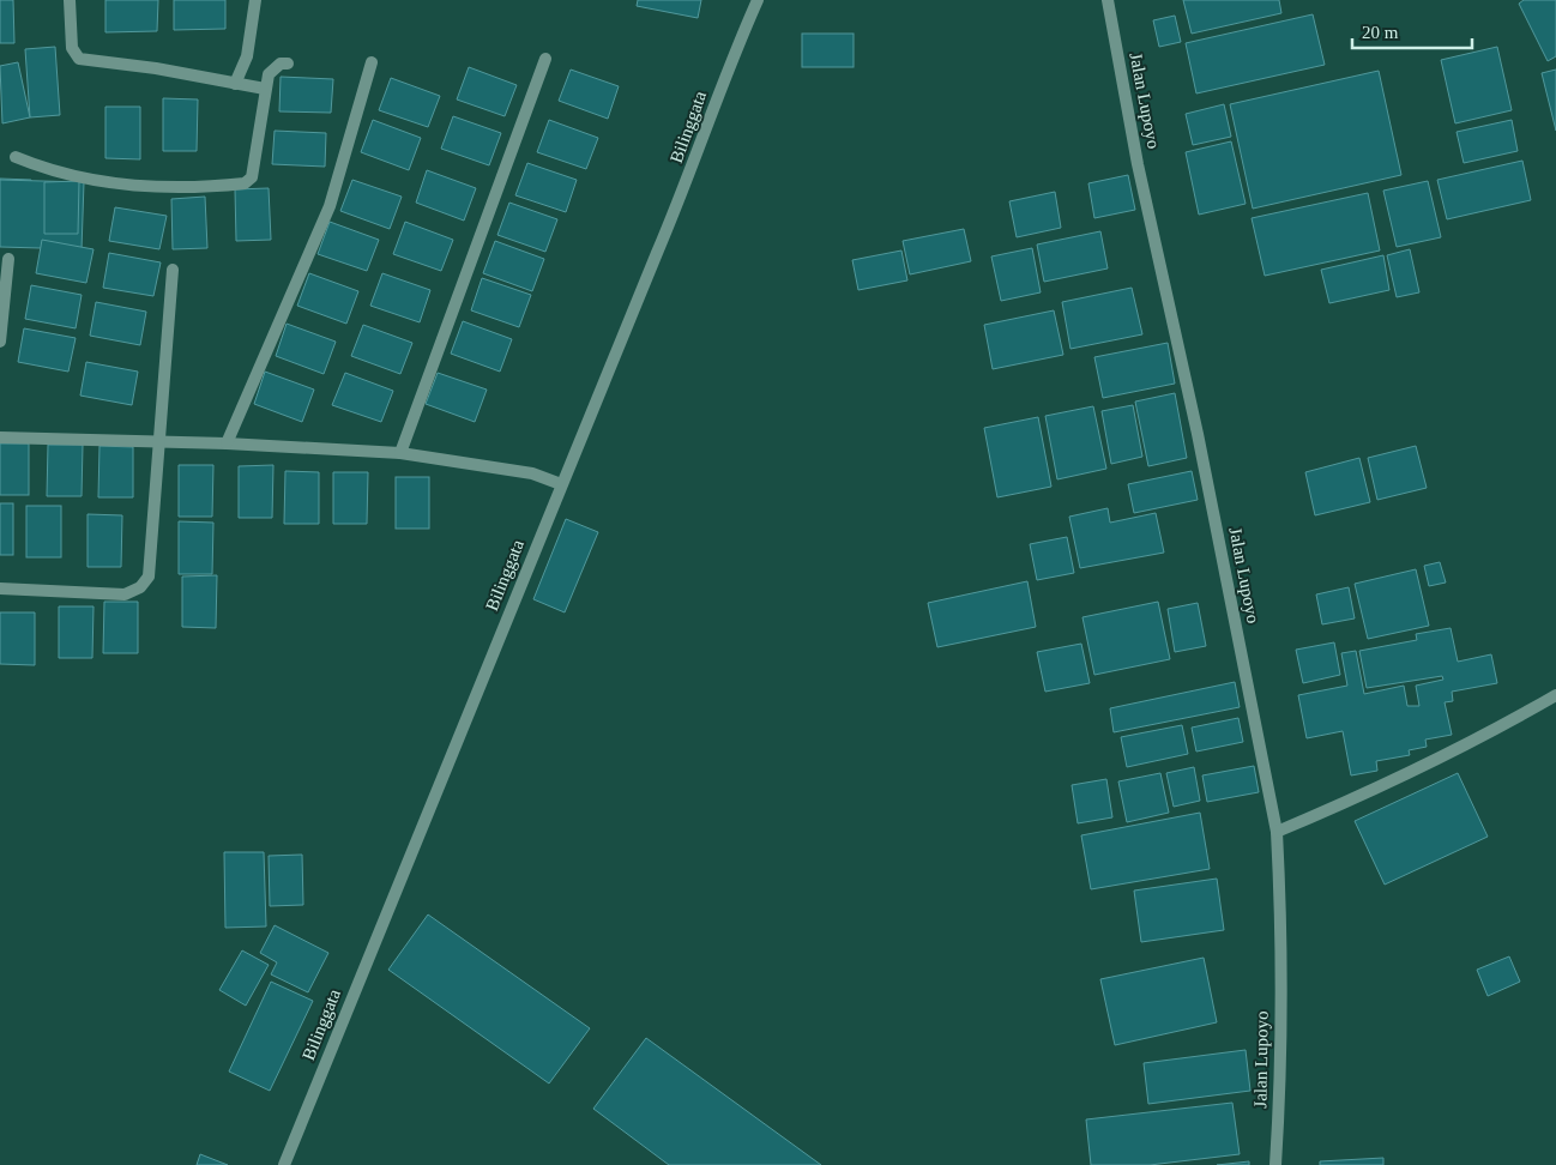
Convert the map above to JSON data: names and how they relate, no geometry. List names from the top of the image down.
{
  "streets": {
    "street": ["Jalan Lupoyo", "Bilinggata"]
  },
  "scale_bar": "20 m"
}
